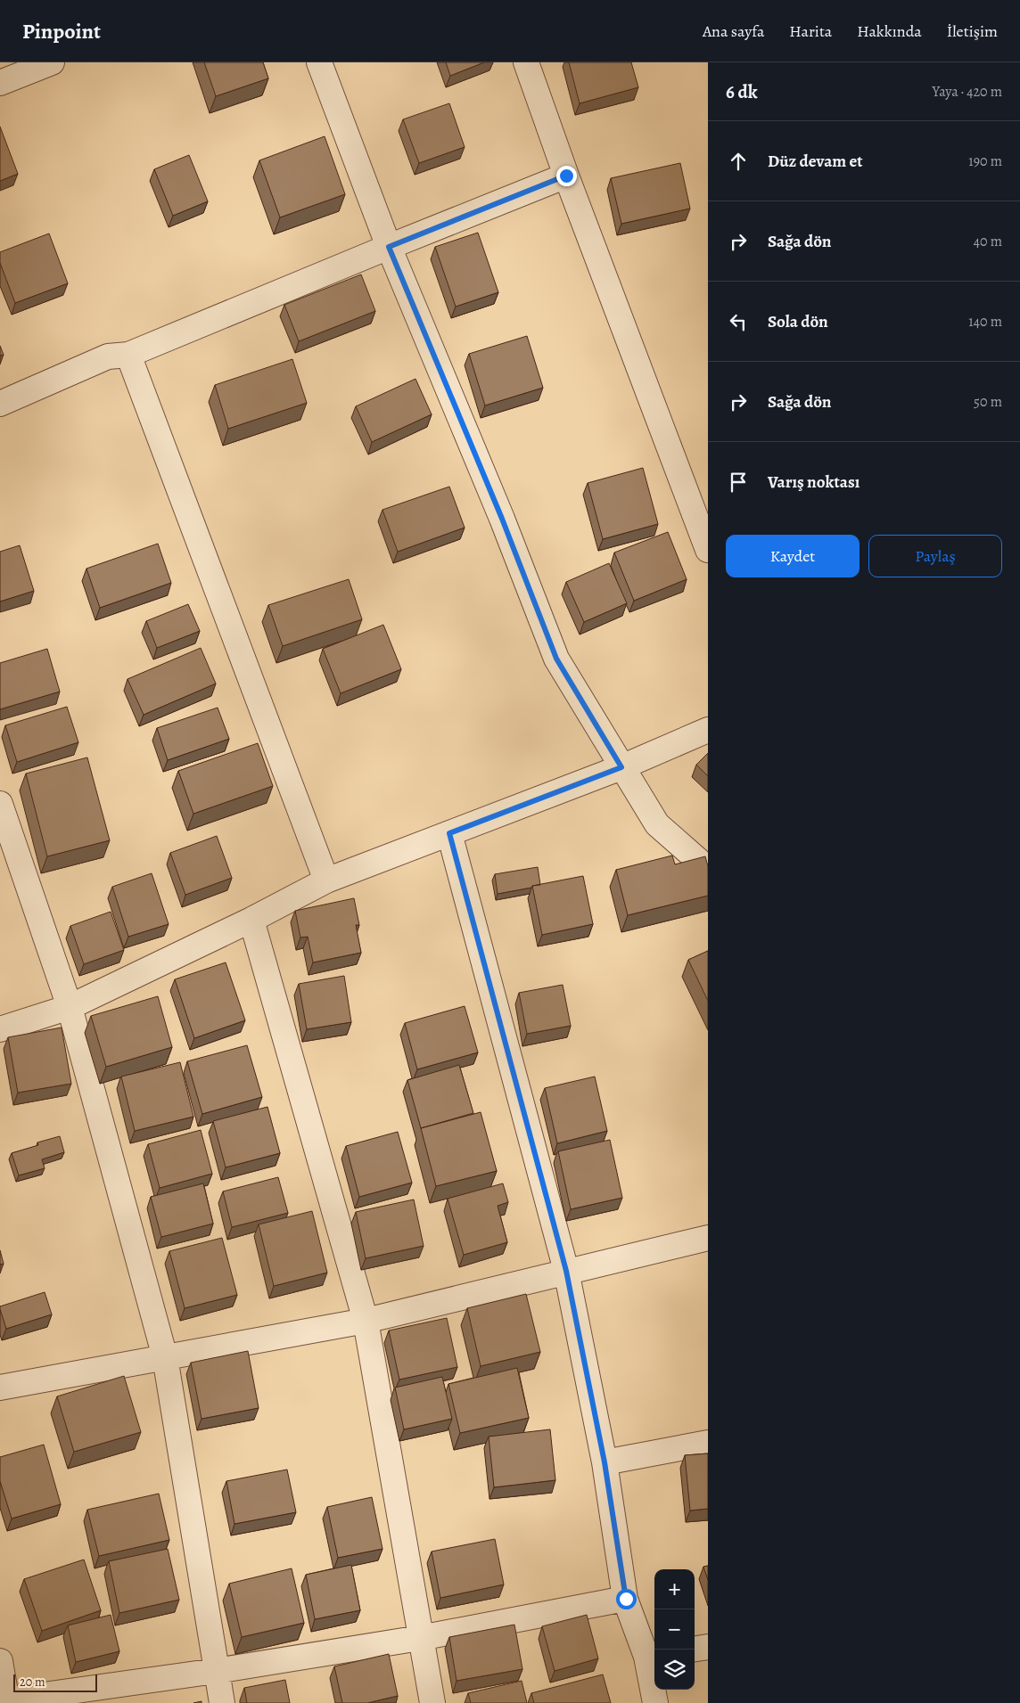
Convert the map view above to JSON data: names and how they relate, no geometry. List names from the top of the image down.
{
  "scale_bar": "20 m",
  "page": {
    "header": "Pinpoint",
    "nav": [
      "Ana sayfa",
      "Harita",
      "Hakkında",
      "İletişim"
    ],
    "heading": ["6 dk", "Yaya · 420 m"],
    "list": [
      ["Düz devam et", "190 m"],
      ["Sağa dön", "40 m"],
      ["Sola dön", "140 m"],
      ["Sağa dön", "50 m"],
      "Varış noktası"
    ],
    "buttons": ["Kaydet", "Paylaş"],
    "map_buttons": ["+", "−"],
    "scale": "20 m"
  }
}
